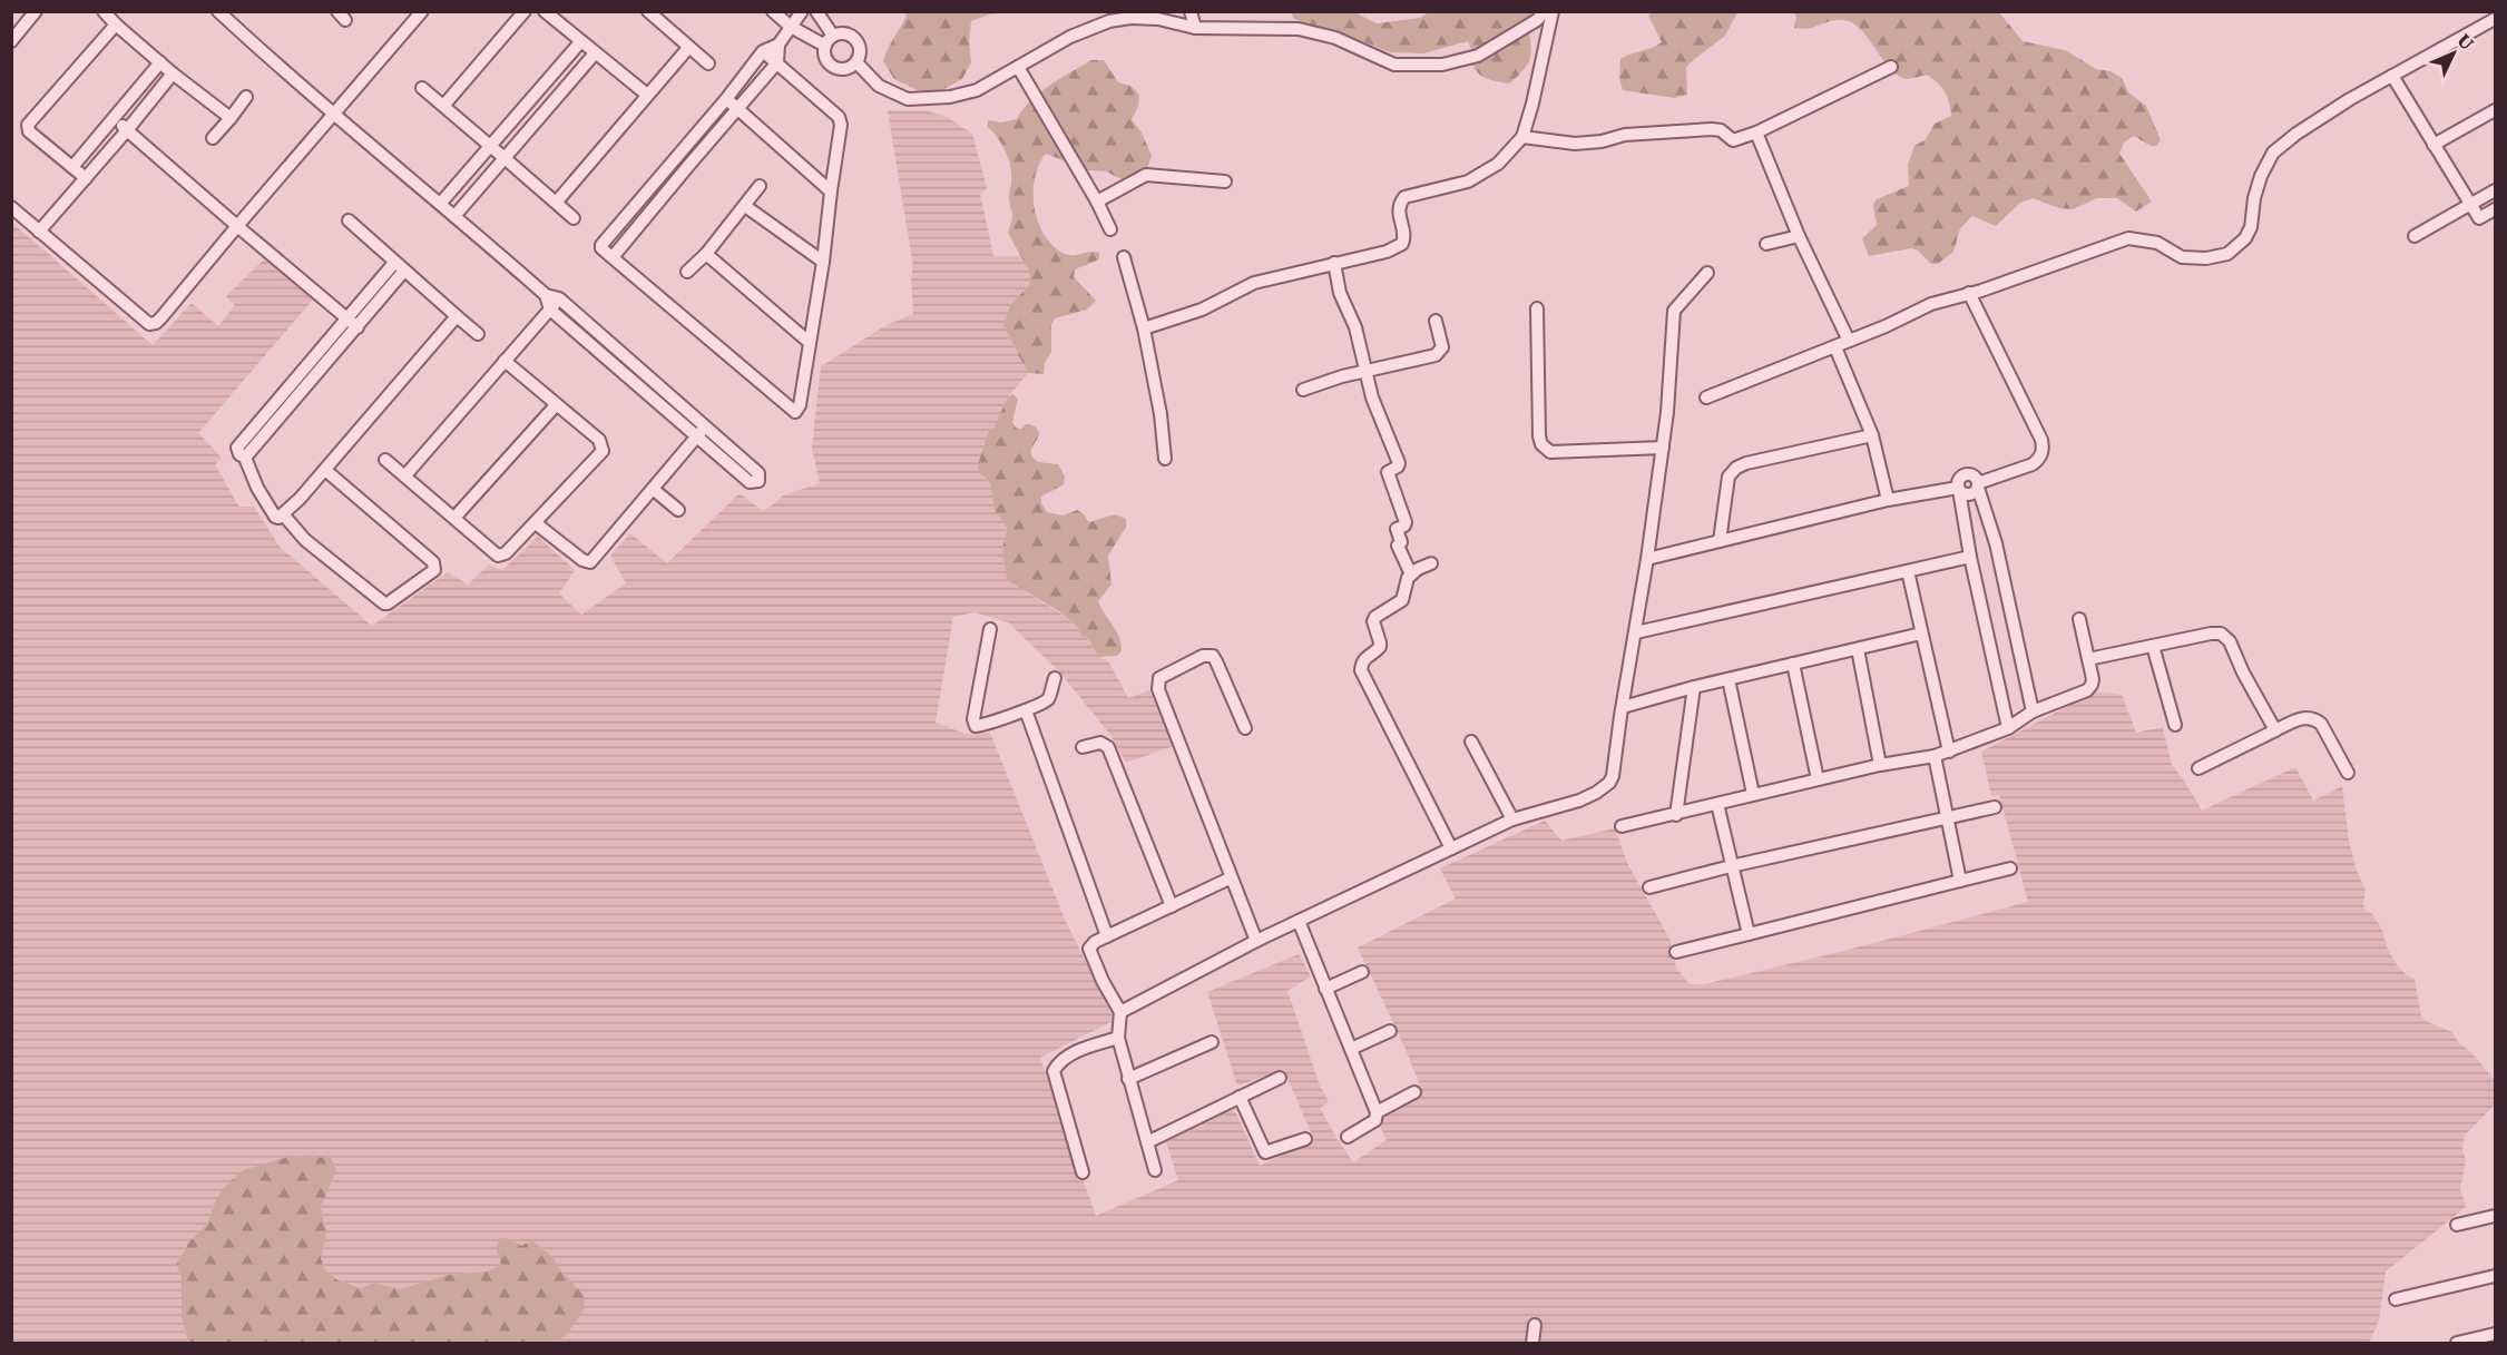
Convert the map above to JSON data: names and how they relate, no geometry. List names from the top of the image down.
{
  "north": "top right"
}
